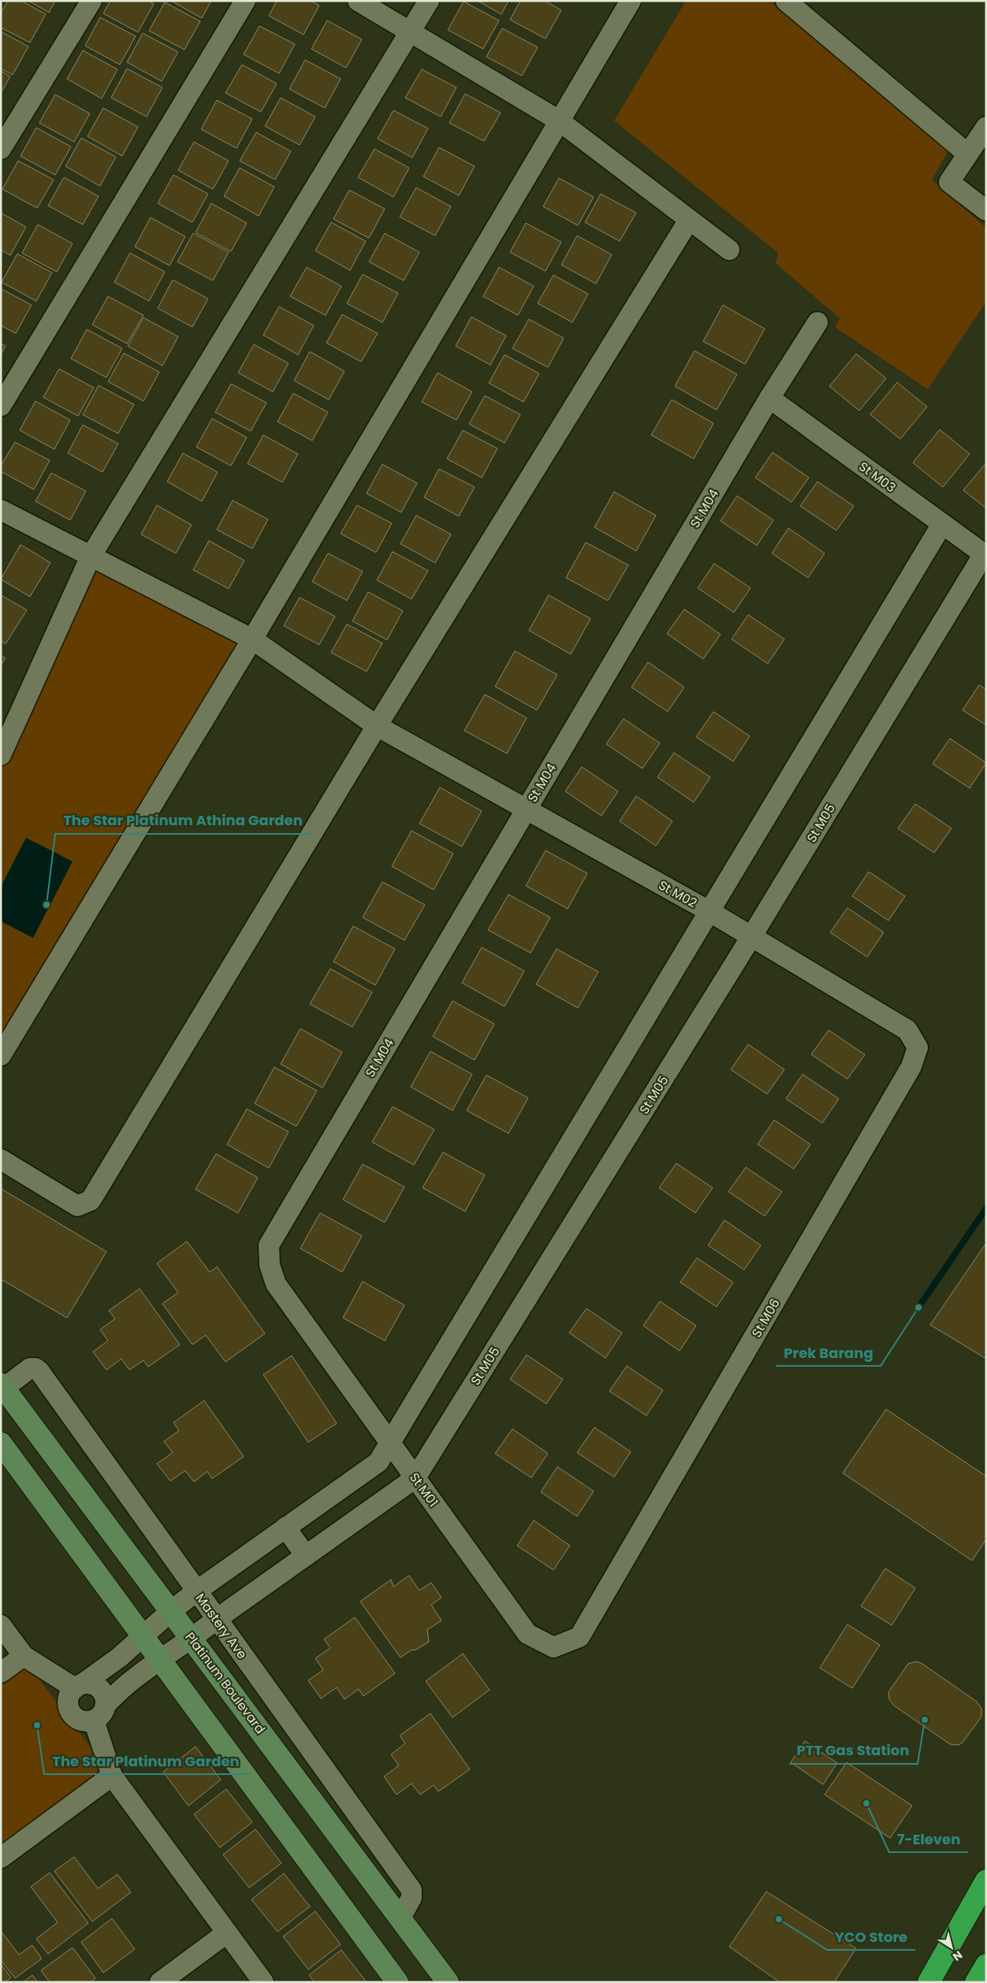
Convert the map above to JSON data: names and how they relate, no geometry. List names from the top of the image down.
{
  "streets": {
    "street": [
      "St M03",
      "St M04",
      "St M05",
      "St M02",
      "St M06",
      "St M01",
      "Mastery Ave",
      "Platinum Boulevard"
    ]
  },
  "crossings": [
    ["St M03", "St M04"],
    ["St M03", "St M05"],
    ["St M04", "St M02"],
    ["St M04", "St M01"],
    ["St M05", "St M02"],
    ["St M05", "St M01"],
    ["St M05", "Mastery Ave"],
    ["St M05", "Platinum Boulevard"],
    ["St M02", "St M06"],
    ["St M06", "St M01"],
    ["Mastery Ave", "Platinum Boulevard"]
  ],
  "places": [
    "The Star Platinum Athina Garden",
    "Prek Barang",
    "PTT Gas Station",
    "The Star Platinum Garden",
    "7-Eleven",
    "YCO Store"
  ],
  "north": "bottom right"
}
